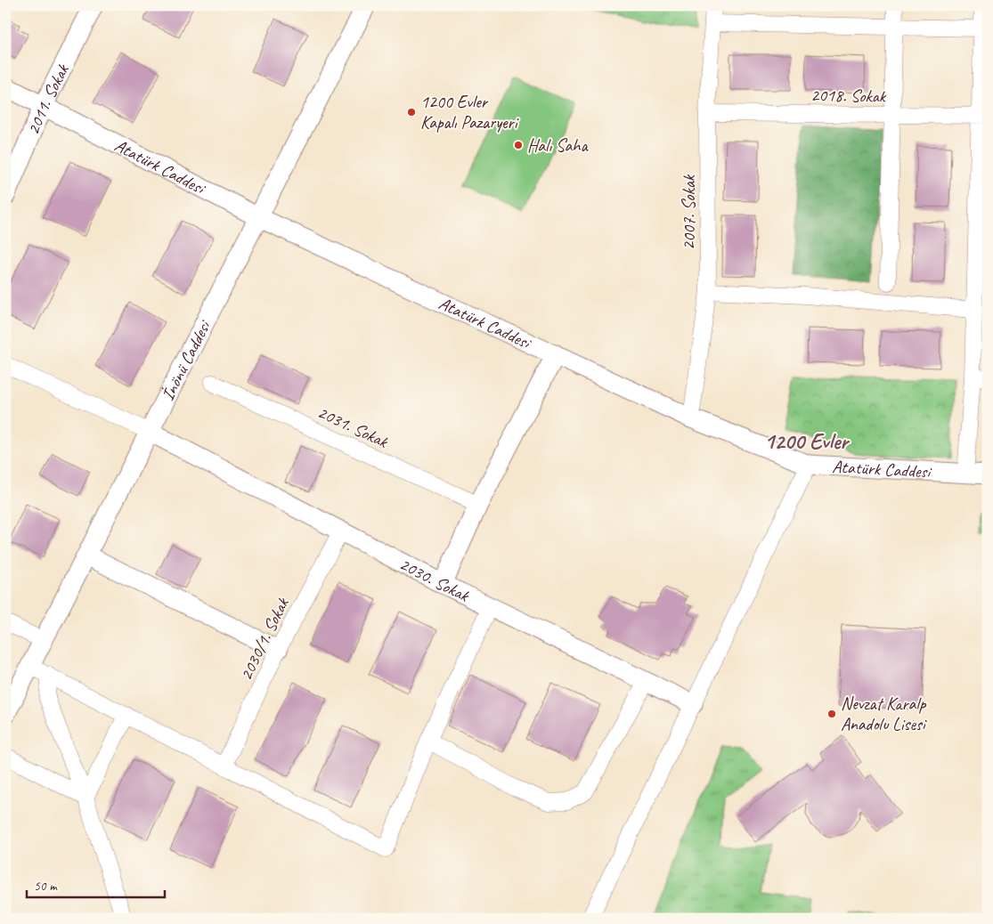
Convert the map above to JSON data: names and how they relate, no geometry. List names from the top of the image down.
{
  "streets": {
    "street": [
      "2018. Sokak",
      "2011. Sokak",
      "Atatürk Caddesi",
      "2007. Sokak",
      "İnönü Caddesi",
      "2031. Sokak",
      "2030. Sokak",
      "2030/1. Sokak"
    ]
  },
  "crossings": [
    ["2018. Sokak", "2007. Sokak"],
    ["2011. Sokak", "Atatürk Caddesi"],
    ["Atatürk Caddesi", "2007. Sokak"],
    ["Atatürk Caddesi", "İnönü Caddesi"],
    ["İnönü Caddesi", "2030. Sokak"],
    ["2030. Sokak", "2030/1. Sokak"]
  ],
  "districts": ["1200 Evler"],
  "places": ["1200 Evler Kapalı Pazaryeri", "Halı Saha", "Nevzat Karalp Anadolu Lisesi"],
  "scale_bar": "50 m"
}
